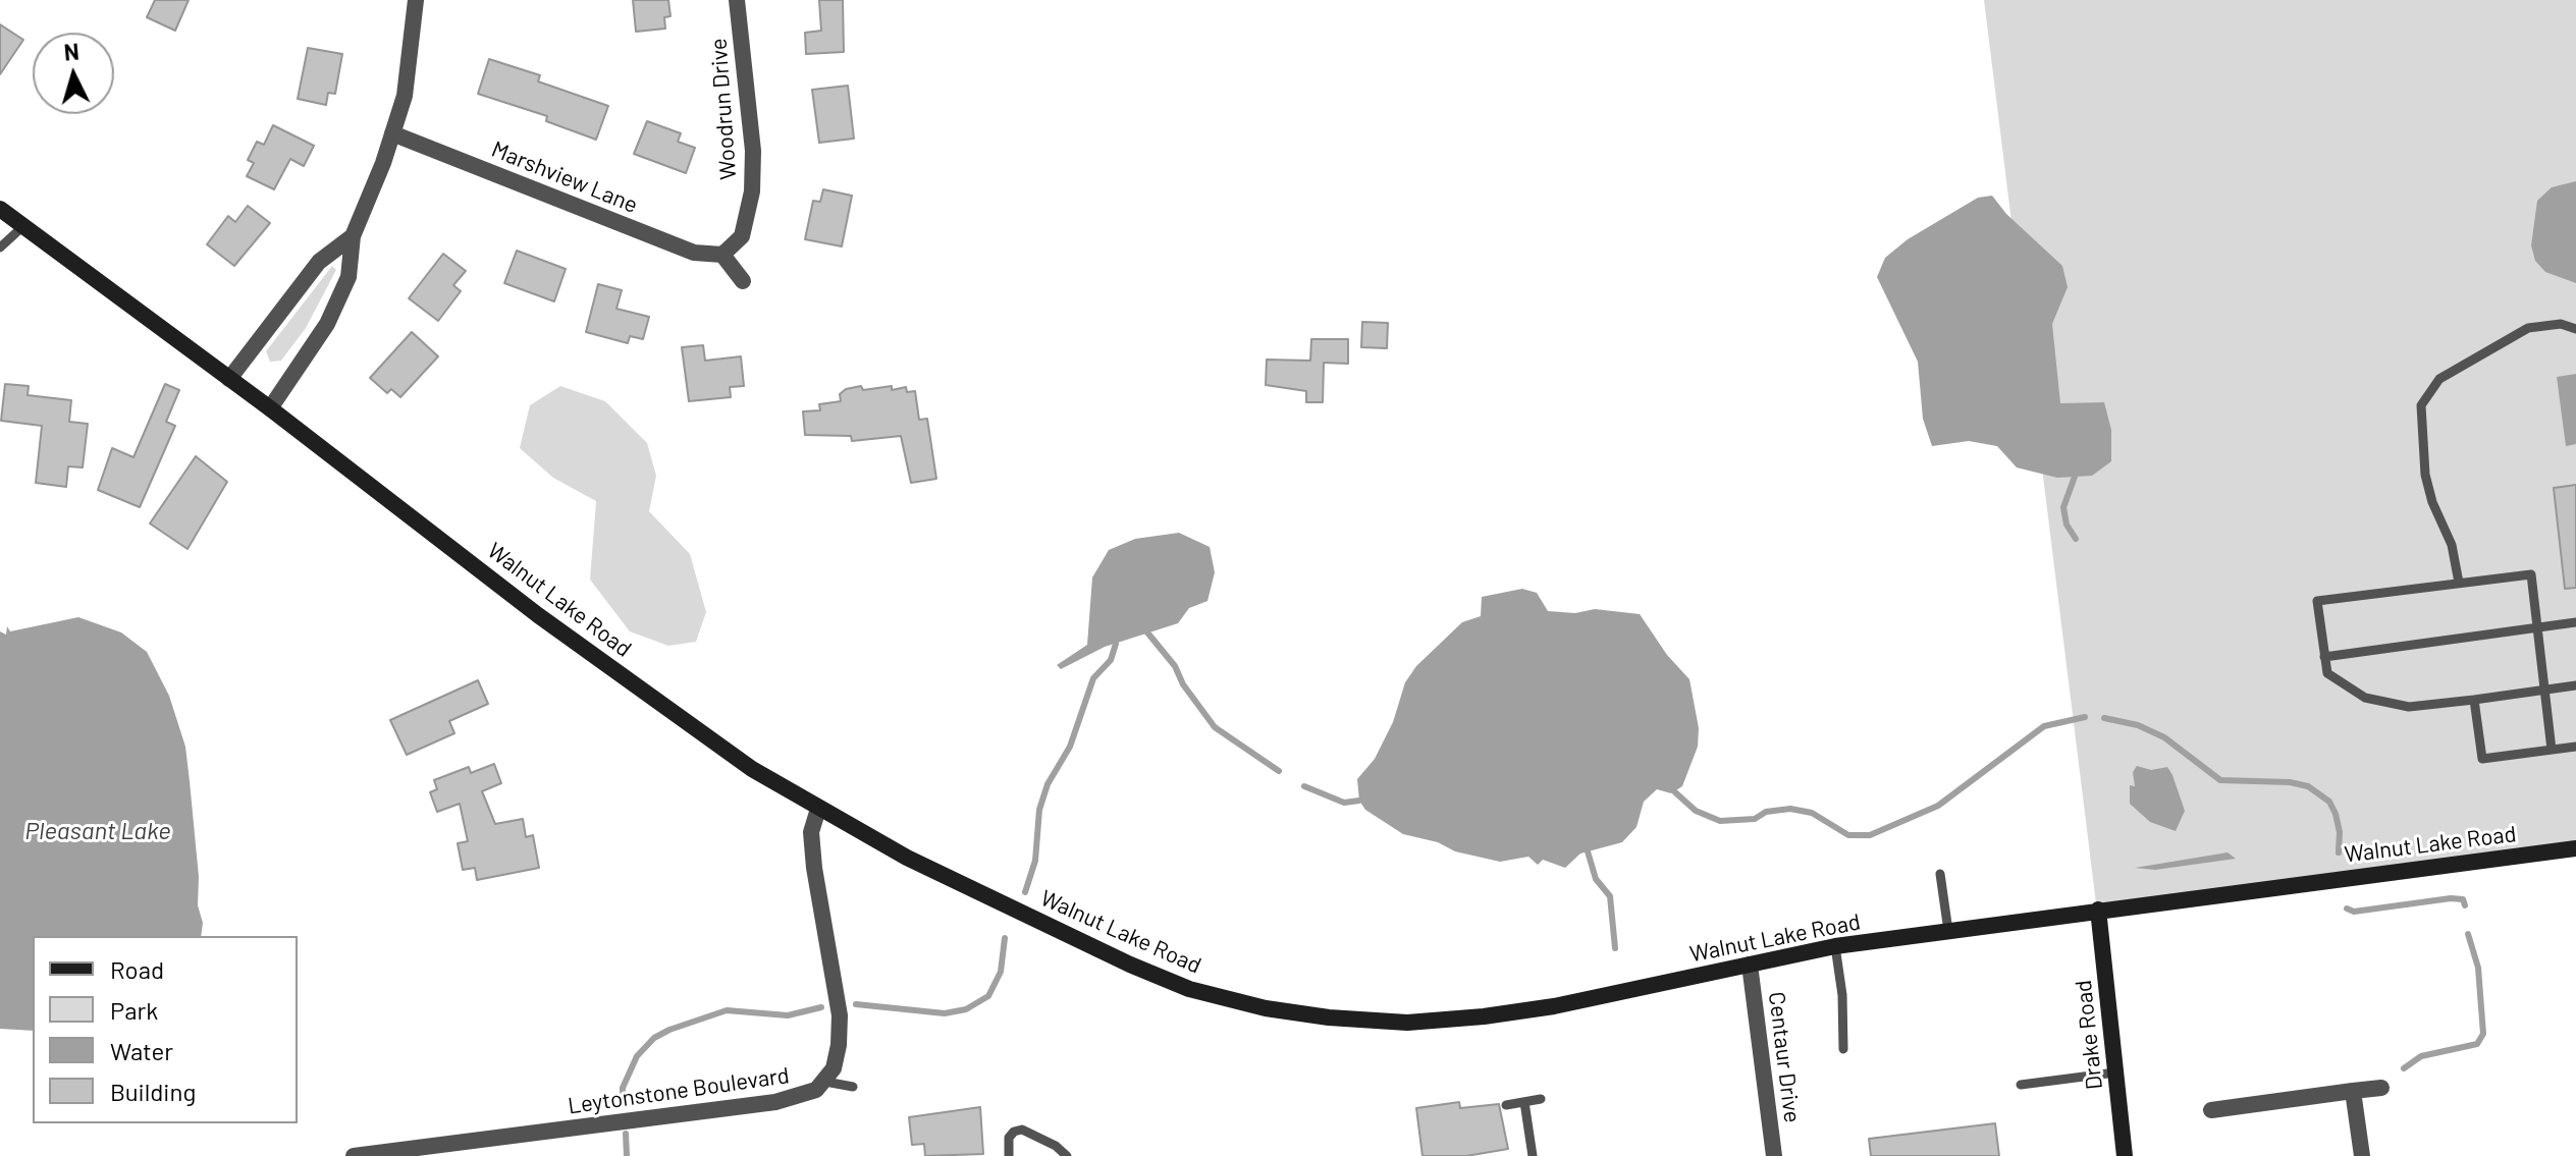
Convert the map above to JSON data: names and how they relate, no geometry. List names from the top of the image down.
{
  "streets": {
    "street": [
      "Woodrun Drive",
      "Marshview Lane",
      "Walnut Lake Road",
      "Drake Road",
      "Centaur Drive",
      "Leytonstone Boulevard"
    ]
  },
  "crossings": [
    ["Woodrun Drive", "Marshview Lane"],
    ["Walnut Lake Road", "Drake Road"],
    ["Walnut Lake Road", "Centaur Drive"]
  ],
  "water": ["Pleasant Lake"],
  "legend": [
    "Road",
    "Park",
    "Water",
    "Building"
  ],
  "north": "top"
}
